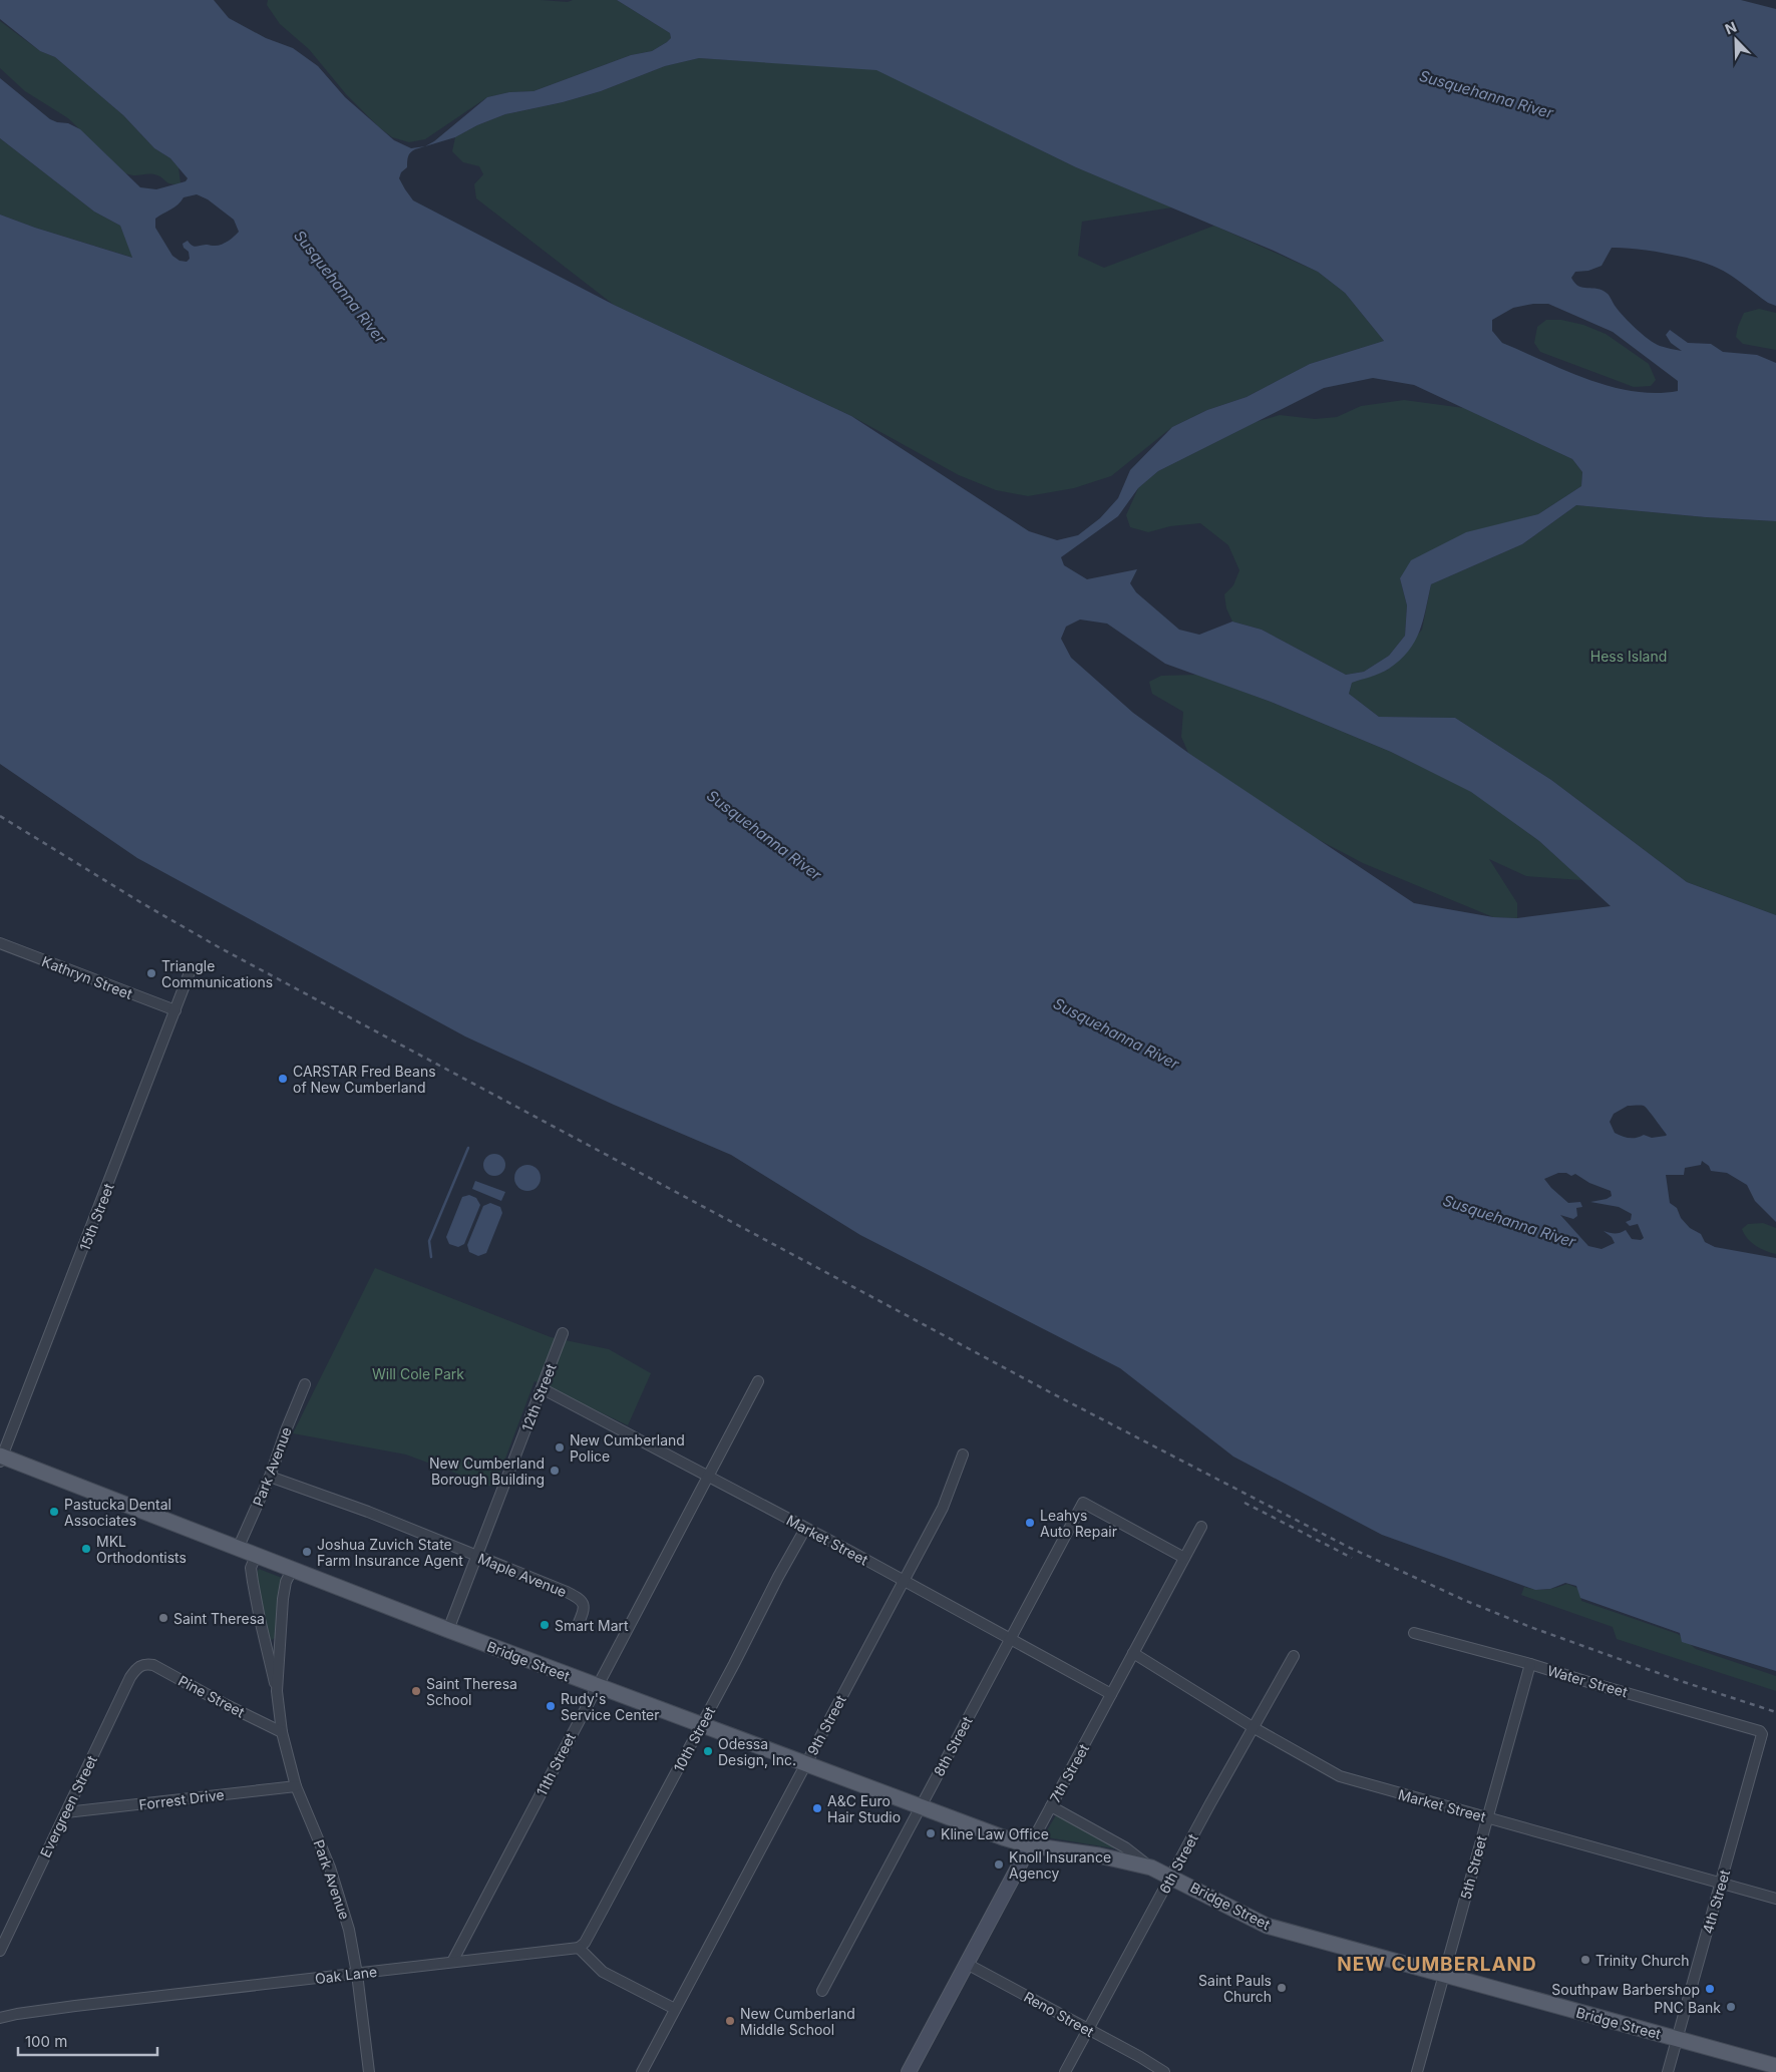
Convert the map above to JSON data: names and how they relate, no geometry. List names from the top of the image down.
{
  "streets": {
    "main road": ["Bridge Street", "7th Street"],
    "street": [
      "Kathryn Street",
      "15th Street",
      "12th Street",
      "Park Avenue",
      "Market Street",
      "Maple Avenue",
      "Water Street",
      "Pine Street",
      "9th Street",
      "10th Street",
      "8th Street",
      "11th Street",
      "Forrest Drive",
      "Evergreen Street",
      "6th Street",
      "5th Street",
      "4th Street",
      "Oak Lane",
      "Reno Street"
    ]
  },
  "crossings": [
    ["Kathryn Street", "15th Street"],
    ["15th Street", "Bridge Street"],
    ["12th Street", "Market Street"],
    ["12th Street", "Maple Avenue"],
    ["12th Street", "Bridge Street"],
    ["Park Avenue", "Maple Avenue"],
    ["Park Avenue", "Bridge Street"],
    ["Park Avenue", "Pine Street"],
    ["Park Avenue", "Forrest Drive"],
    ["Park Avenue", "Oak Lane"],
    ["Market Street", "9th Street"],
    ["Market Street", "10th Street"],
    ["Market Street", "8th Street"],
    ["Market Street", "11th Street"],
    ["Market Street", "7th Street"],
    ["Market Street", "6th Street"],
    ["Market Street", "5th Street"],
    ["Market Street", "4th Street"],
    ["Bridge Street", "9th Street"],
    ["Bridge Street", "10th Street"],
    ["Bridge Street", "8th Street"],
    ["Bridge Street", "11th Street"],
    ["Bridge Street", "7th Street"],
    ["Bridge Street", "6th Street"],
    ["Bridge Street", "5th Street"],
    ["Bridge Street", "4th Street"],
    ["Water Street", "5th Street"],
    ["Water Street", "4th Street"],
    ["Pine Street", "Evergreen Street"],
    ["10th Street", "Oak Lane"],
    ["8th Street", "7th Street"],
    ["11th Street", "Oak Lane"],
    ["7th Street", "Reno Street"],
    ["Forrest Drive", "Evergreen Street"],
    ["6th Street", "Reno Street"]
  ],
  "districts": ["NEW CUMBERLAND"],
  "water": ["Susquehanna River"],
  "parks": ["Hess Island", "Will Cole Park"],
  "places": [
    "Triangle Communications",
    "CARSTAR Fred Beans of New Cumberland",
    "New Cumberland Police",
    "New Cumberland Borough Building",
    "Pastucka Dental Associates",
    "Leahys Auto Repair",
    "MKL Orthodontists",
    "Joshua Zuvich State Farm Insurance Agent",
    "Saint Theresa",
    "Smart Mart",
    "Saint Theresa School",
    "Rudy's Service Center",
    "Odessa Design, Inc.",
    "A&C Euro Hair Studio",
    "Kline Law Office",
    "Knoll Insurance Agency",
    "Trinity Church",
    "Saint Pauls Church",
    "Southpaw Barbershop",
    "PNC Bank",
    "New Cumberland Middle School"
  ],
  "scale_bar": "100 m",
  "north": "top left"
}
